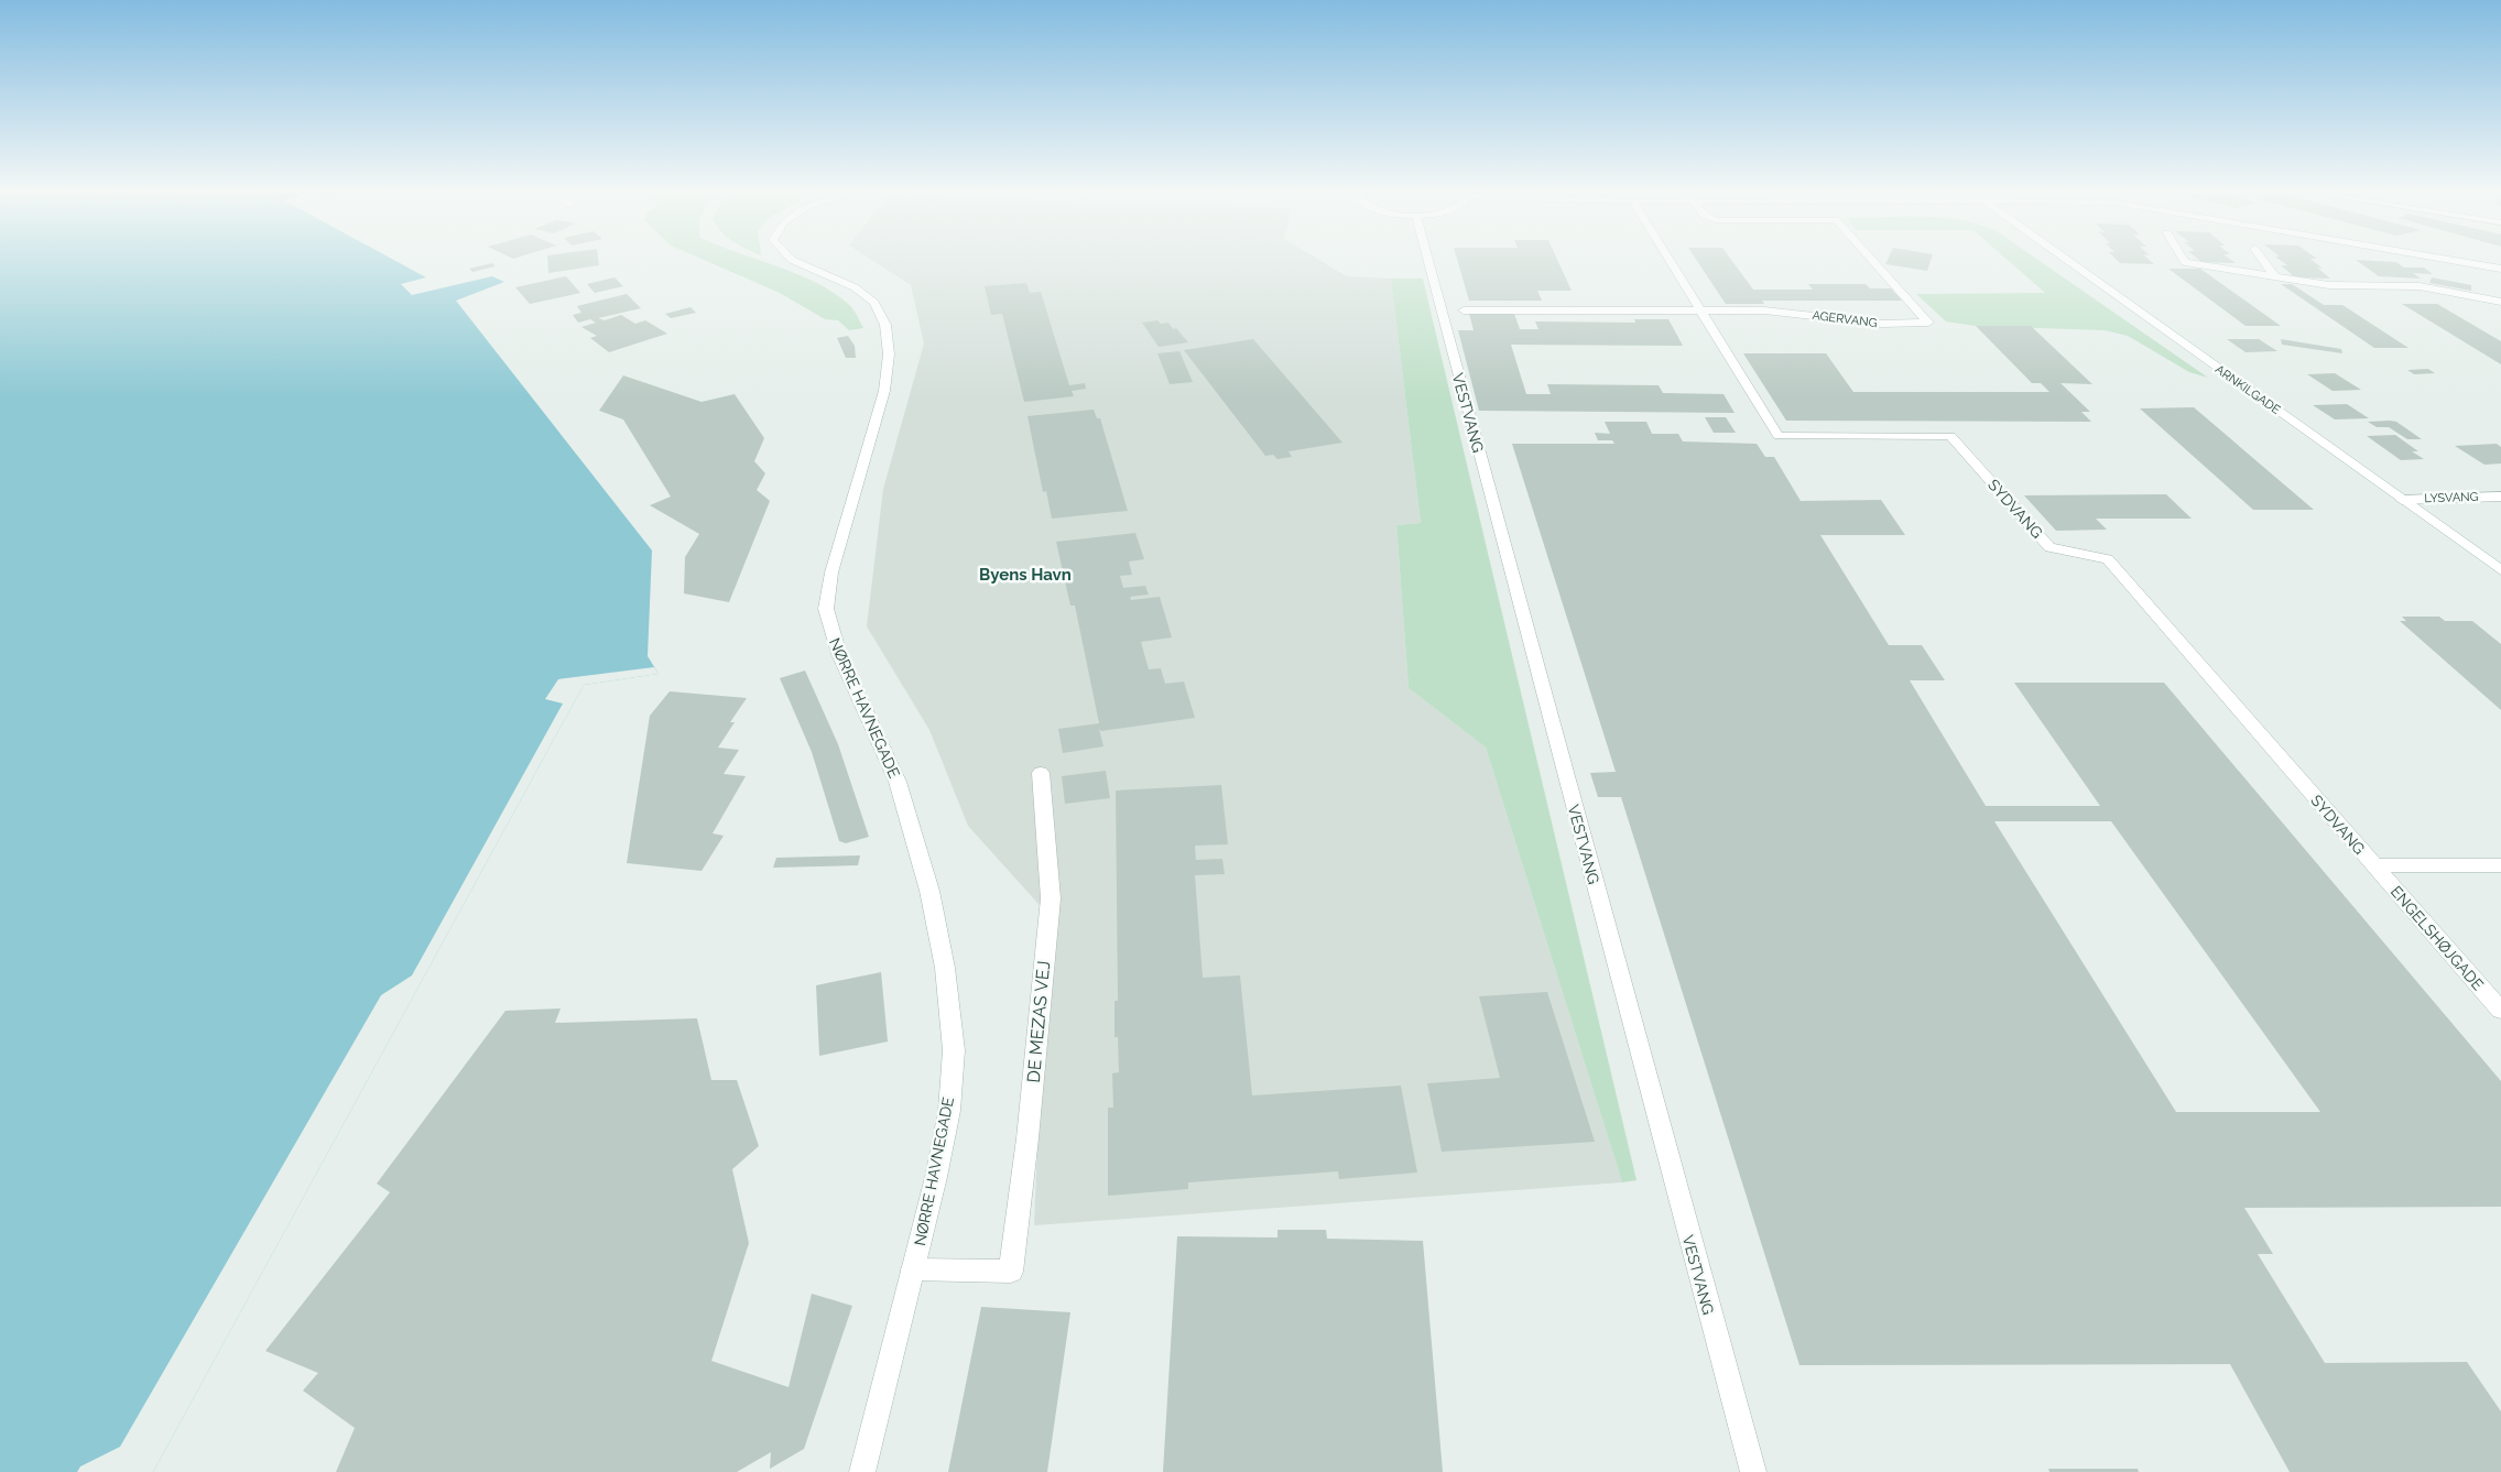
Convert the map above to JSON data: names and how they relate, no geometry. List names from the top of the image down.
{
  "streets": {
    "street": [
      "AGERVANG",
      "ARNKILGADE",
      "VESTVANG",
      "LYSVANG",
      "SYDVANG",
      "NØRRE HAVNEGADE",
      "ENGELSHØJGADE",
      "DE MEZAS VEJ"
    ]
  },
  "crossings": [
    ["AGERVANG", "SYDVANG"],
    ["ARNKILGADE", "LYSVANG"],
    ["SYDVANG", "ENGELSHØJGADE"],
    ["NØRRE HAVNEGADE", "DE MEZAS VEJ"]
  ],
  "districts": ["Byens Havn"]
}
